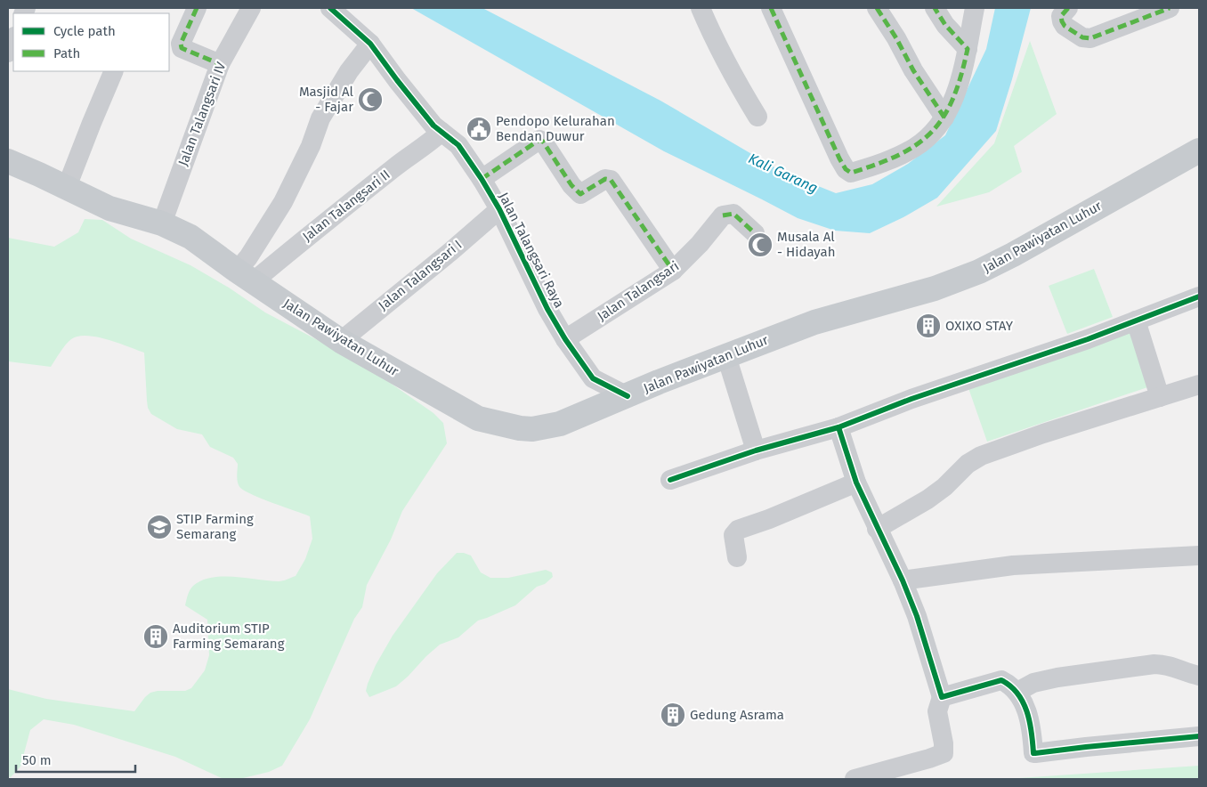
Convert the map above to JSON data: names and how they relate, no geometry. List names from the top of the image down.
{
  "streets": {
    "main road": ["Jalan Pawiyatan Luhur"],
    "street": [
      "Jalan Talangsari IV",
      "Jalan Talangsari II",
      "Jalan Talangsari Raya",
      "Jalan Talangsari I",
      "Jalan Talangsari"
    ]
  },
  "crossings": [
    ["Jalan Talangsari IV", "Jalan Pawiyatan Luhur"],
    ["Jalan Talangsari II", "Jalan Pawiyatan Luhur"],
    ["Jalan Talangsari II", "Jalan Talangsari Raya"],
    ["Jalan Pawiyatan Luhur", "Jalan Talangsari Raya"],
    ["Jalan Pawiyatan Luhur", "Jalan Talangsari I"],
    ["Jalan Talangsari Raya", "Jalan Talangsari I"],
    ["Jalan Talangsari Raya", "Jalan Talangsari"]
  ],
  "water": ["Kali Garang"],
  "places": {
    "mosque": ["Masjid Al - Fajar", "Musala Al - Hidayah"],
    "public building": ["Pendopo Kelurahan Bendan Duwur"],
    "building": ["OXIXO STAY", "Auditorium STIP Farming Semarang", "Gedung Asrama"],
    "school or university": ["STIP Farming Semarang"]
  },
  "legend": ["Cycle path", "Path"],
  "scale_bar": "50 m"
}
